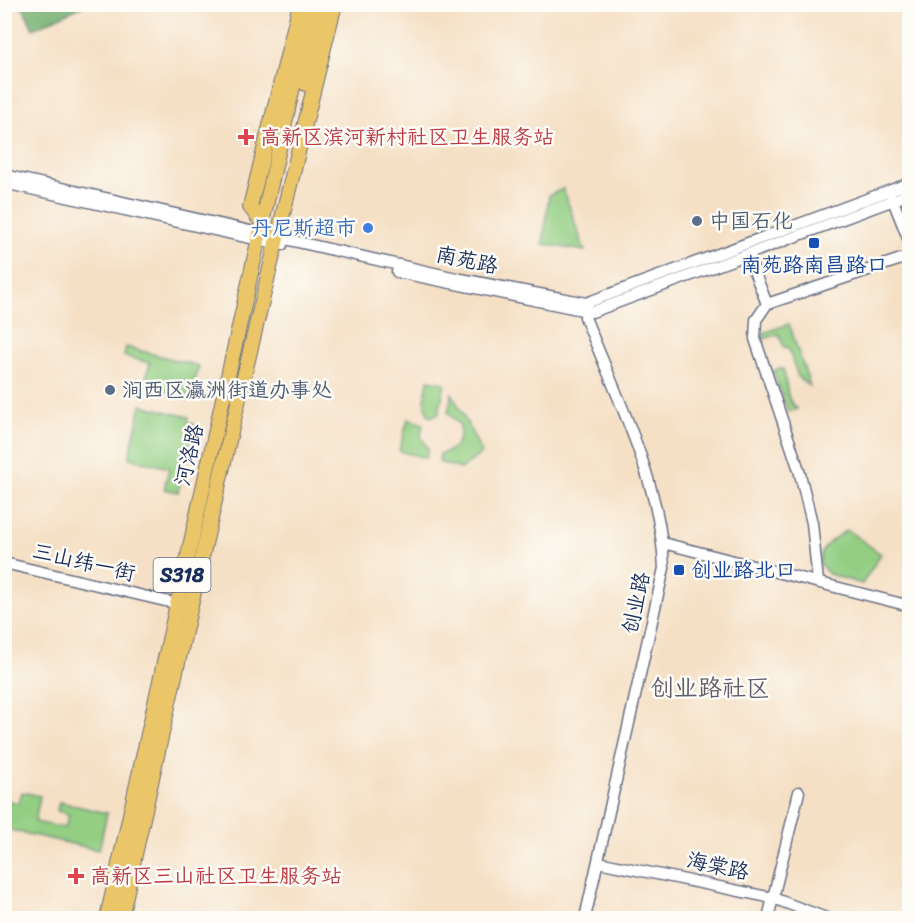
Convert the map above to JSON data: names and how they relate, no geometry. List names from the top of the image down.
{
  "streets": {
    "main road": ["河洛路", "S318"],
    "street": [
      "南苑路",
      "三山纬一街",
      "创业路",
      "海棠路"
    ]
  },
  "crossings": [
    ["南苑路", "河洛路"],
    ["南苑路", "创业路"],
    ["河洛路", "三山纬一街"],
    ["创业路", "海棠路"]
  ],
  "districts": ["创业路社区"],
  "places": {
    "health": ["高新区滨河新村社区卫生服务站", "高新区三山社区卫生服务站"],
    "other": ["中国石化", "丹尼斯超市", "涧西区瀛洲街道办事处"],
    "transit": ["南苑路南昌路口", "创业路北口"]
  }
}
